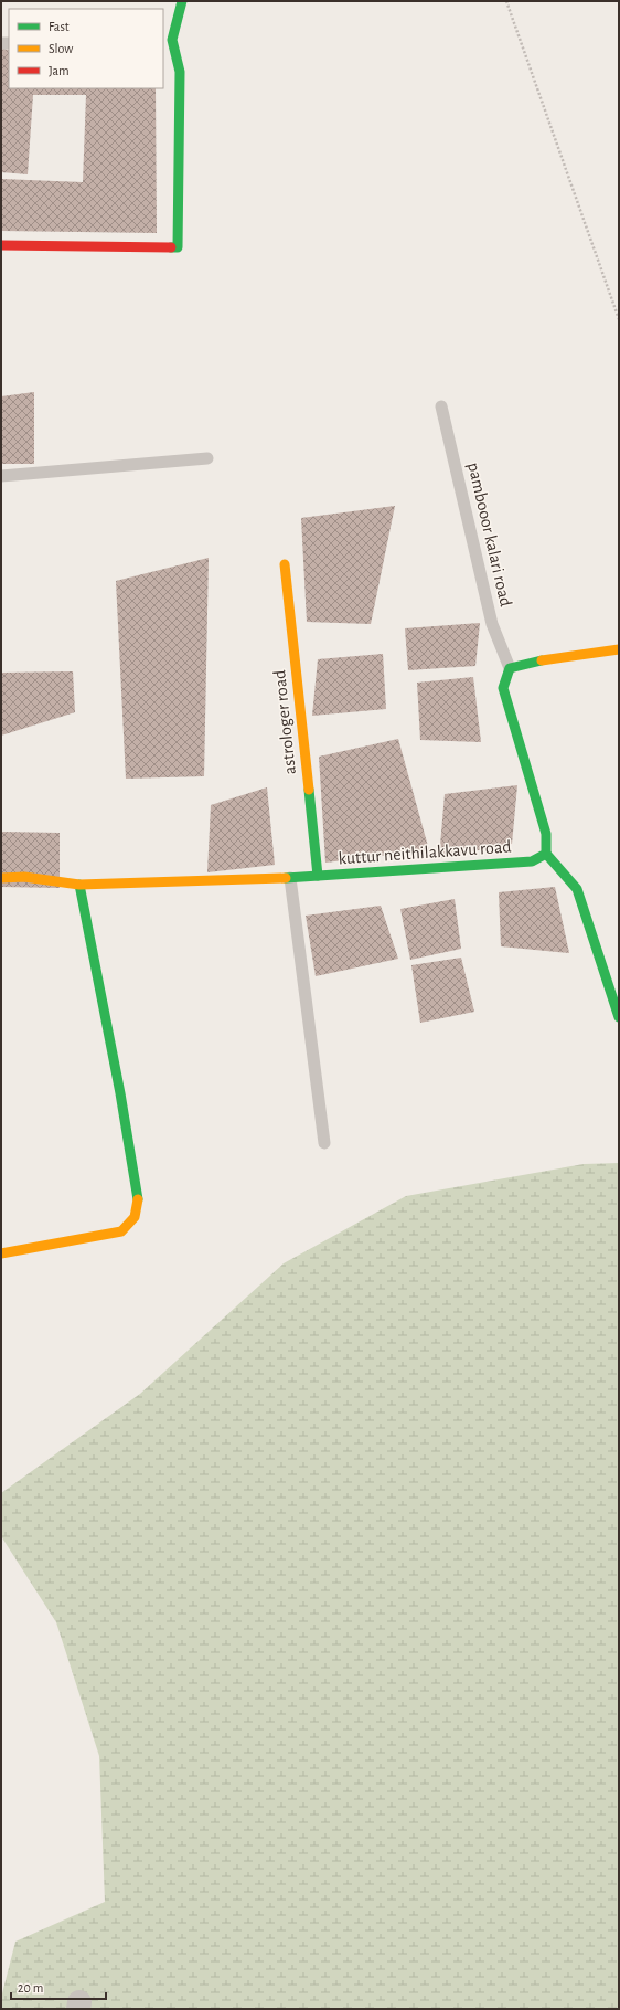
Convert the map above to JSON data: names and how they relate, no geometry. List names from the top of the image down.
{
  "streets": {
    "street": ["astrologer road", "kuttur neithilakkavu road"],
    "lane": ["pambooor kalari road"]
  },
  "crossings": [
    ["astrologer road", "kuttur neithilakkavu road"]
  ],
  "legend": ["Fast", "Slow", "Jam"],
  "scale_bar": "20 m"
}
